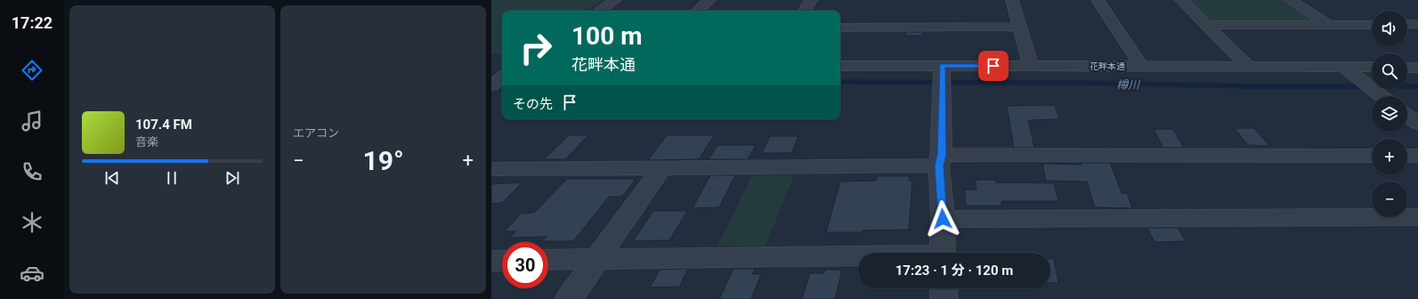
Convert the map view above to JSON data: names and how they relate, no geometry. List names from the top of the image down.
{
  "streets": {
    "street": ["花畔本通"]
  },
  "water": ["樽川"],
  "page": {
    "tabs": "17:22",
    "tile": "エアコン",
    "map_buttons": ["+", "−"],
    "turn": ["100 m", "花畔本通"],
    "then": "その先",
    "song": ["107.4 FM", "音楽"],
    "heat": ["−", "19°", "+"],
    "limit": "30",
    "trip": "17:23 · 1 分 · 120 m"
  }
}
